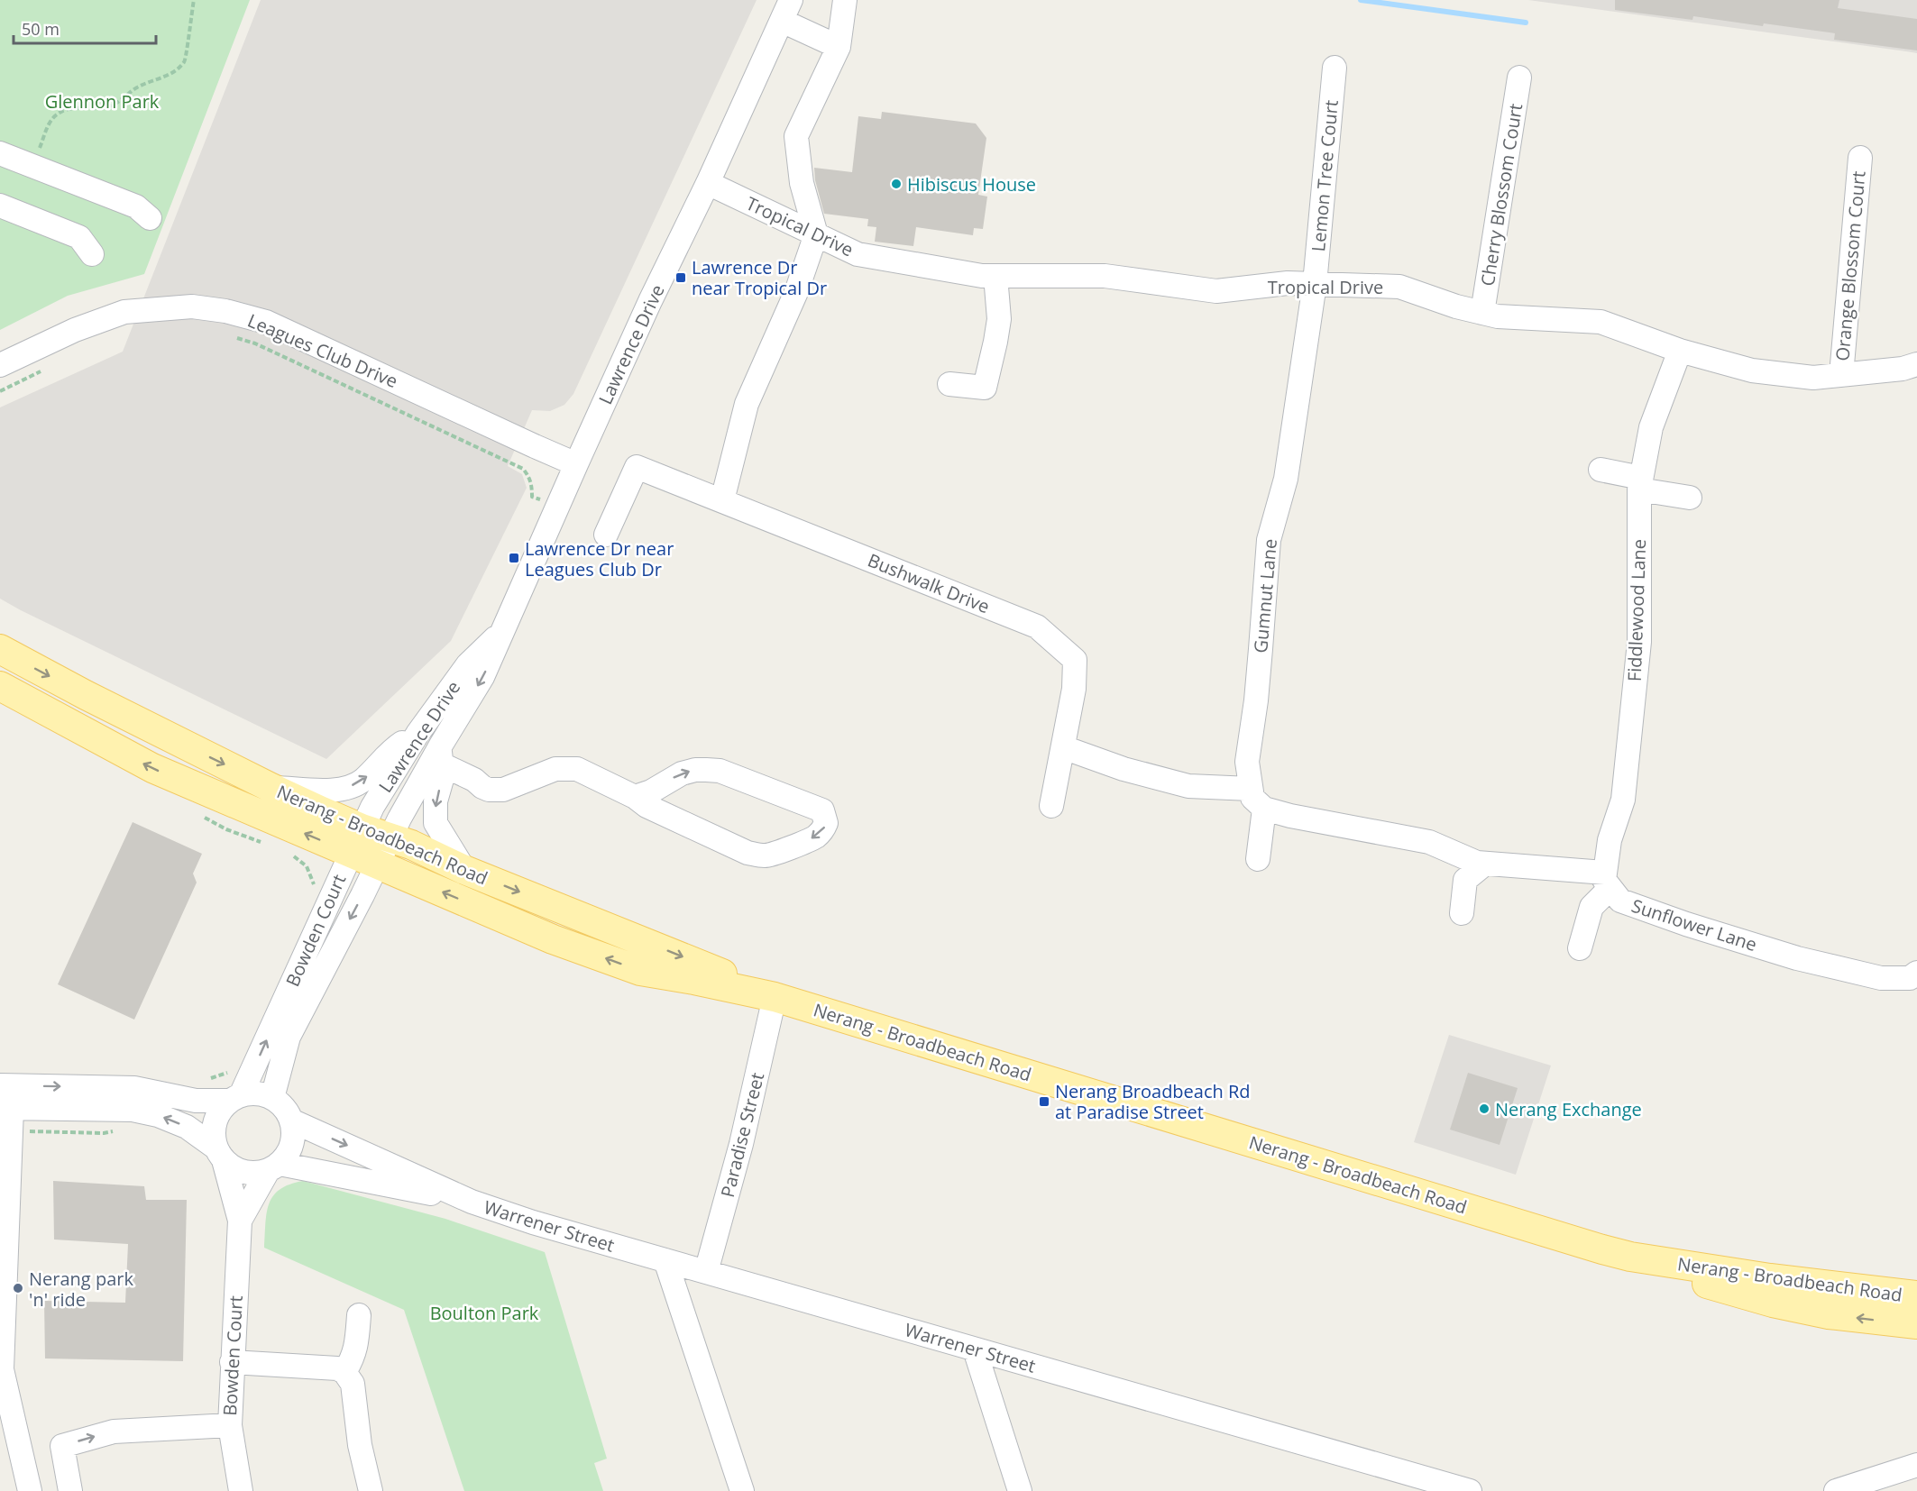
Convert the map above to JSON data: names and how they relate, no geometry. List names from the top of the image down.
{
  "streets": {
    "main road": ["Nerang - Broadbeach Road"],
    "street": [
      "Lemon Tree Court",
      "Cherry Blossom Court",
      "Tropical Drive",
      "Orange Blossom Court",
      "Lawrence Drive",
      "Leagues Club Drive",
      "Bushwalk Drive",
      "Gumnut Lane",
      "Fiddlewood Lane",
      "Sunflower Lane",
      "Bowden Court",
      "Paradise Street",
      "Warrener Street"
    ]
  },
  "crossings": [
    ["Lemon Tree Court", "Tropical Drive"],
    ["Lemon Tree Court", "Gumnut Lane"],
    ["Cherry Blossom Court", "Tropical Drive"],
    ["Tropical Drive", "Orange Blossom Court"],
    ["Tropical Drive", "Lawrence Drive"],
    ["Tropical Drive", "Gumnut Lane"],
    ["Tropical Drive", "Fiddlewood Lane"],
    ["Lawrence Drive", "Leagues Club Drive"],
    ["Lawrence Drive", "Nerang - Broadbeach Road"],
    ["Lawrence Drive", "Bowden Court"],
    ["Fiddlewood Lane", "Sunflower Lane"],
    ["Nerang - Broadbeach Road", "Bowden Court"],
    ["Nerang - Broadbeach Road", "Paradise Street"],
    ["Bowden Court", "Warrener Street"],
    ["Paradise Street", "Warrener Street"]
  ],
  "parks": ["Glennon Park", "Boulton Park"],
  "places": {
    "other": ["Hibiscus House", "Nerang Exchange", "Nerang park 'n' ride"],
    "transit": ["Lawrence Dr near Tropical Dr", "Lawrence Dr near Leagues Club Dr", "Nerang Broadbeach Rd at Paradise Street"]
  },
  "scale_bar": "50 m"
}
